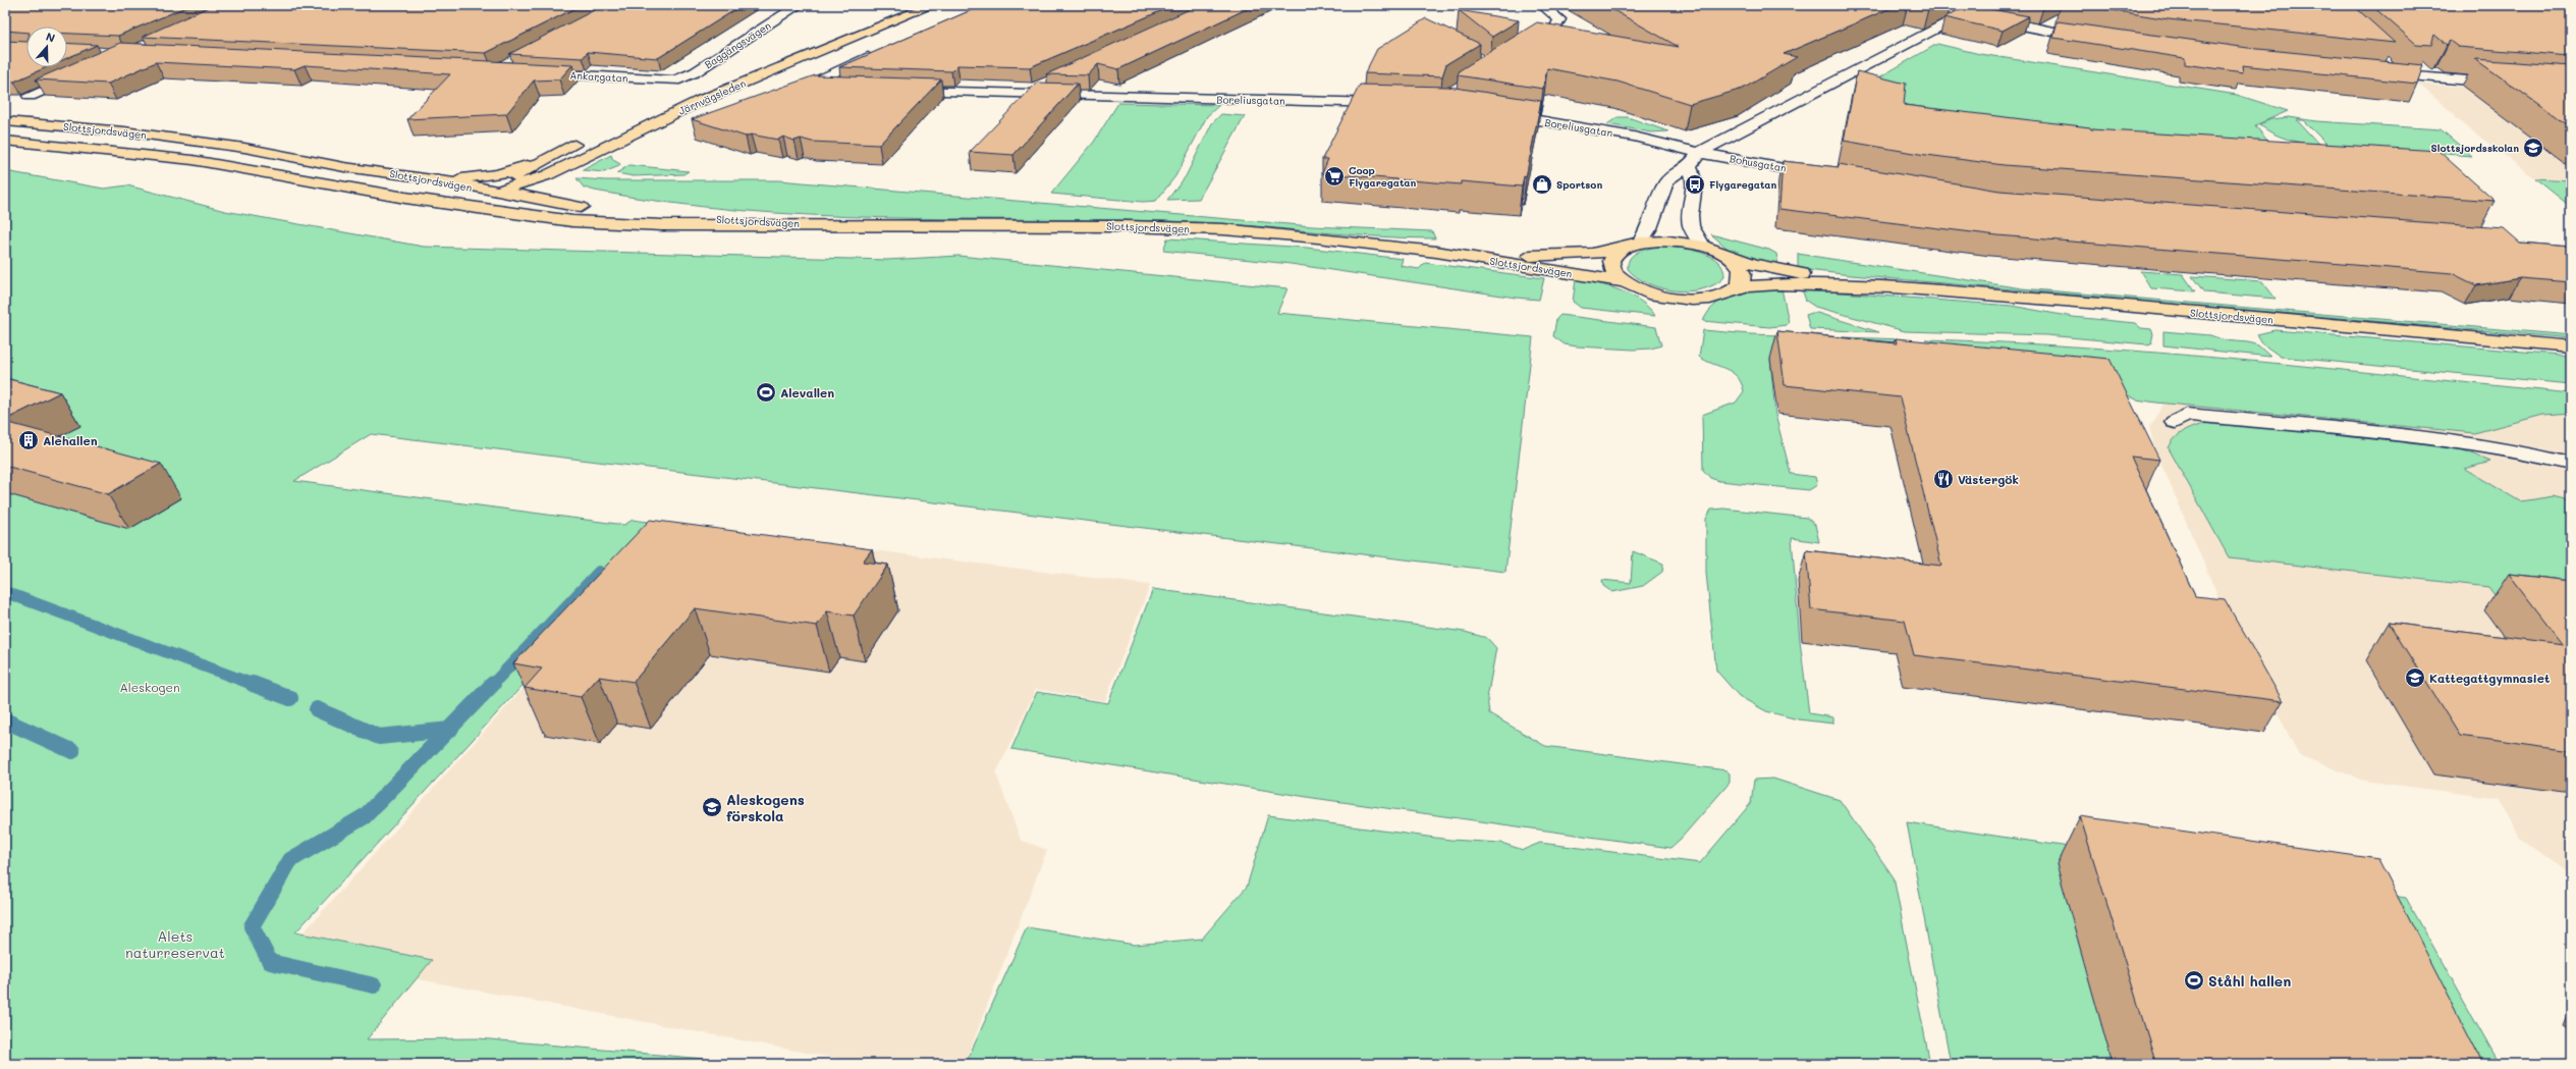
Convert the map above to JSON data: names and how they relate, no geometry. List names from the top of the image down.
{
  "streets": {
    "main road": ["Järnvägsleden", "Slottsjordsvägen"],
    "street": [
      "Baggängsvägen",
      "Ankargatan",
      "Boreliusgatan",
      "Bohusgatan"
    ]
  },
  "crossings": [
    ["Baggängsvägen", "Ankargatan"],
    ["Järnvägsleden", "Slottsjordsvägen"],
    ["Boreliusgatan", "Bohusgatan"]
  ],
  "parks": ["Aleskogen", "Alets naturreservat"],
  "places": {
    "school or university": ["Slottsjordsskolan", "Kattegattgymnasiet", "Aleskogens förskola"],
    "supermarket": ["Coop Flygaregatan"],
    "shop": ["Sportson"],
    "bus stop": ["Flygaregatan"],
    "sports": ["Alevallen", "Ståhl hallen"],
    "building": ["Alehallen"],
    "restaurant": ["Västergök"]
  },
  "north": "top"
}
